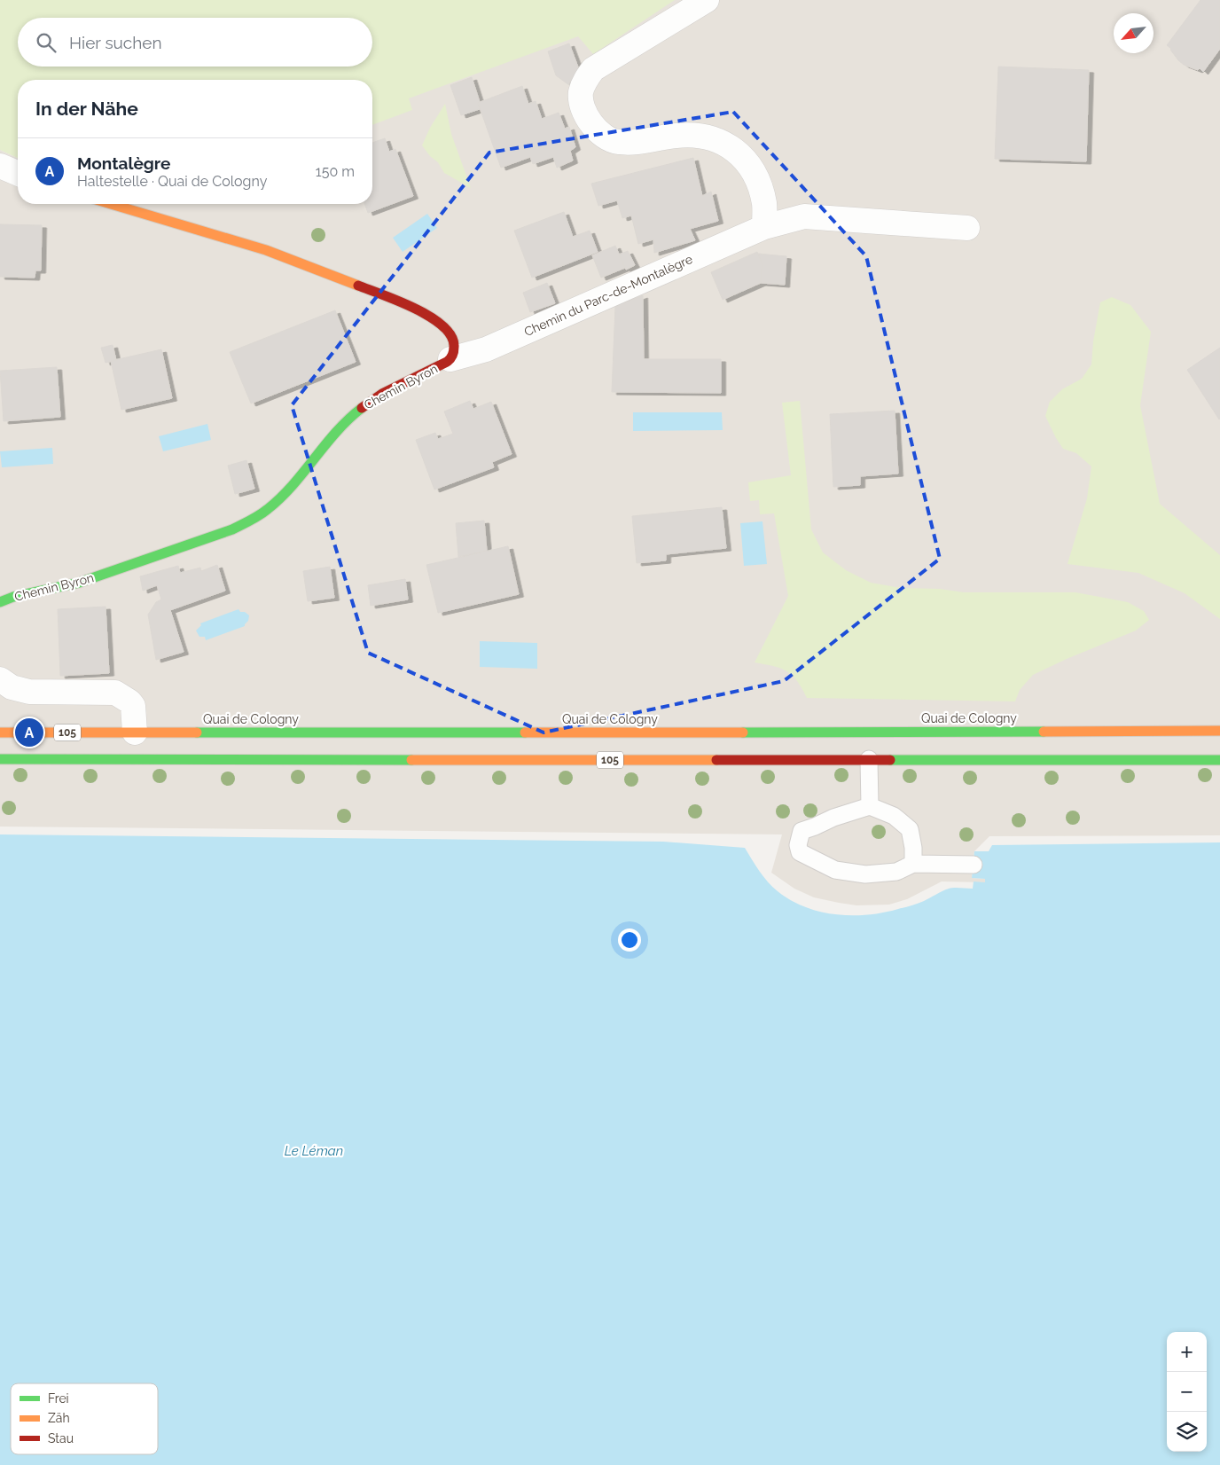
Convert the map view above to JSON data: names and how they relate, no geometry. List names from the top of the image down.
{
  "streets": {
    "main road": ["Chemin Byron", "Quai de Cologny", "105"],
    "street": ["Chemin du Parc-de-Montalègre"]
  },
  "crossings": [
    ["Chemin du Parc-de-Montalègre", "Chemin Byron"]
  ],
  "water": ["Le Léman"],
  "legend": ["Frei", "Zäh", "Stau"],
  "north": "bottom left",
  "page": {
    "search": "Hier suchen",
    "heading": "In der Nähe",
    "list": [
      {
        "mark": "A",
        "name": "Montalègre",
        "note": "Haltestelle · Quai de Cologny",
        "value": "150 m"
      }
    ],
    "pins": "A",
    "map_buttons": ["+", "−"]
  }
}
